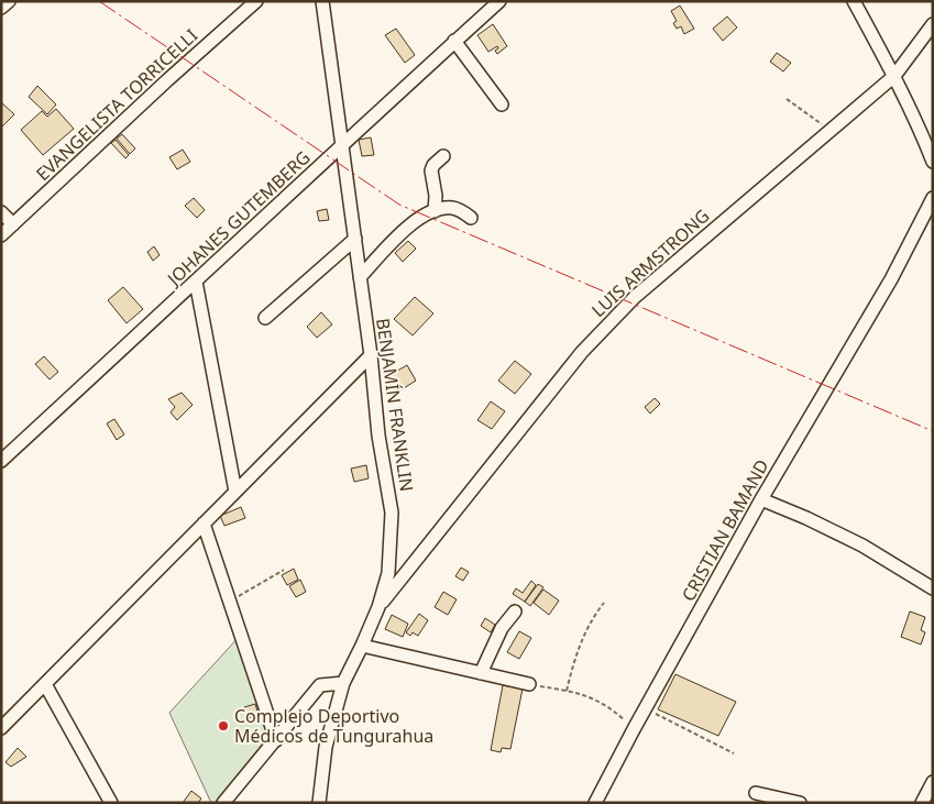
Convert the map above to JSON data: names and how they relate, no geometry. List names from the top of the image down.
{
  "streets": {
    "street": [
      "EVANGELISTA TORRICELLI",
      "JOHANES GUTEMBERG",
      "LUIS ARMSTRONG",
      "BENJAMÍN FRANKLIN",
      "CRISTIAN BAMAND"
    ]
  },
  "crossings": [
    ["JOHANES GUTEMBERG", "BENJAMÍN FRANKLIN"],
    ["LUIS ARMSTRONG", "BENJAMÍN FRANKLIN"]
  ],
  "places": ["Complejo Deportivo Médicos de Tungurahua"]
}
